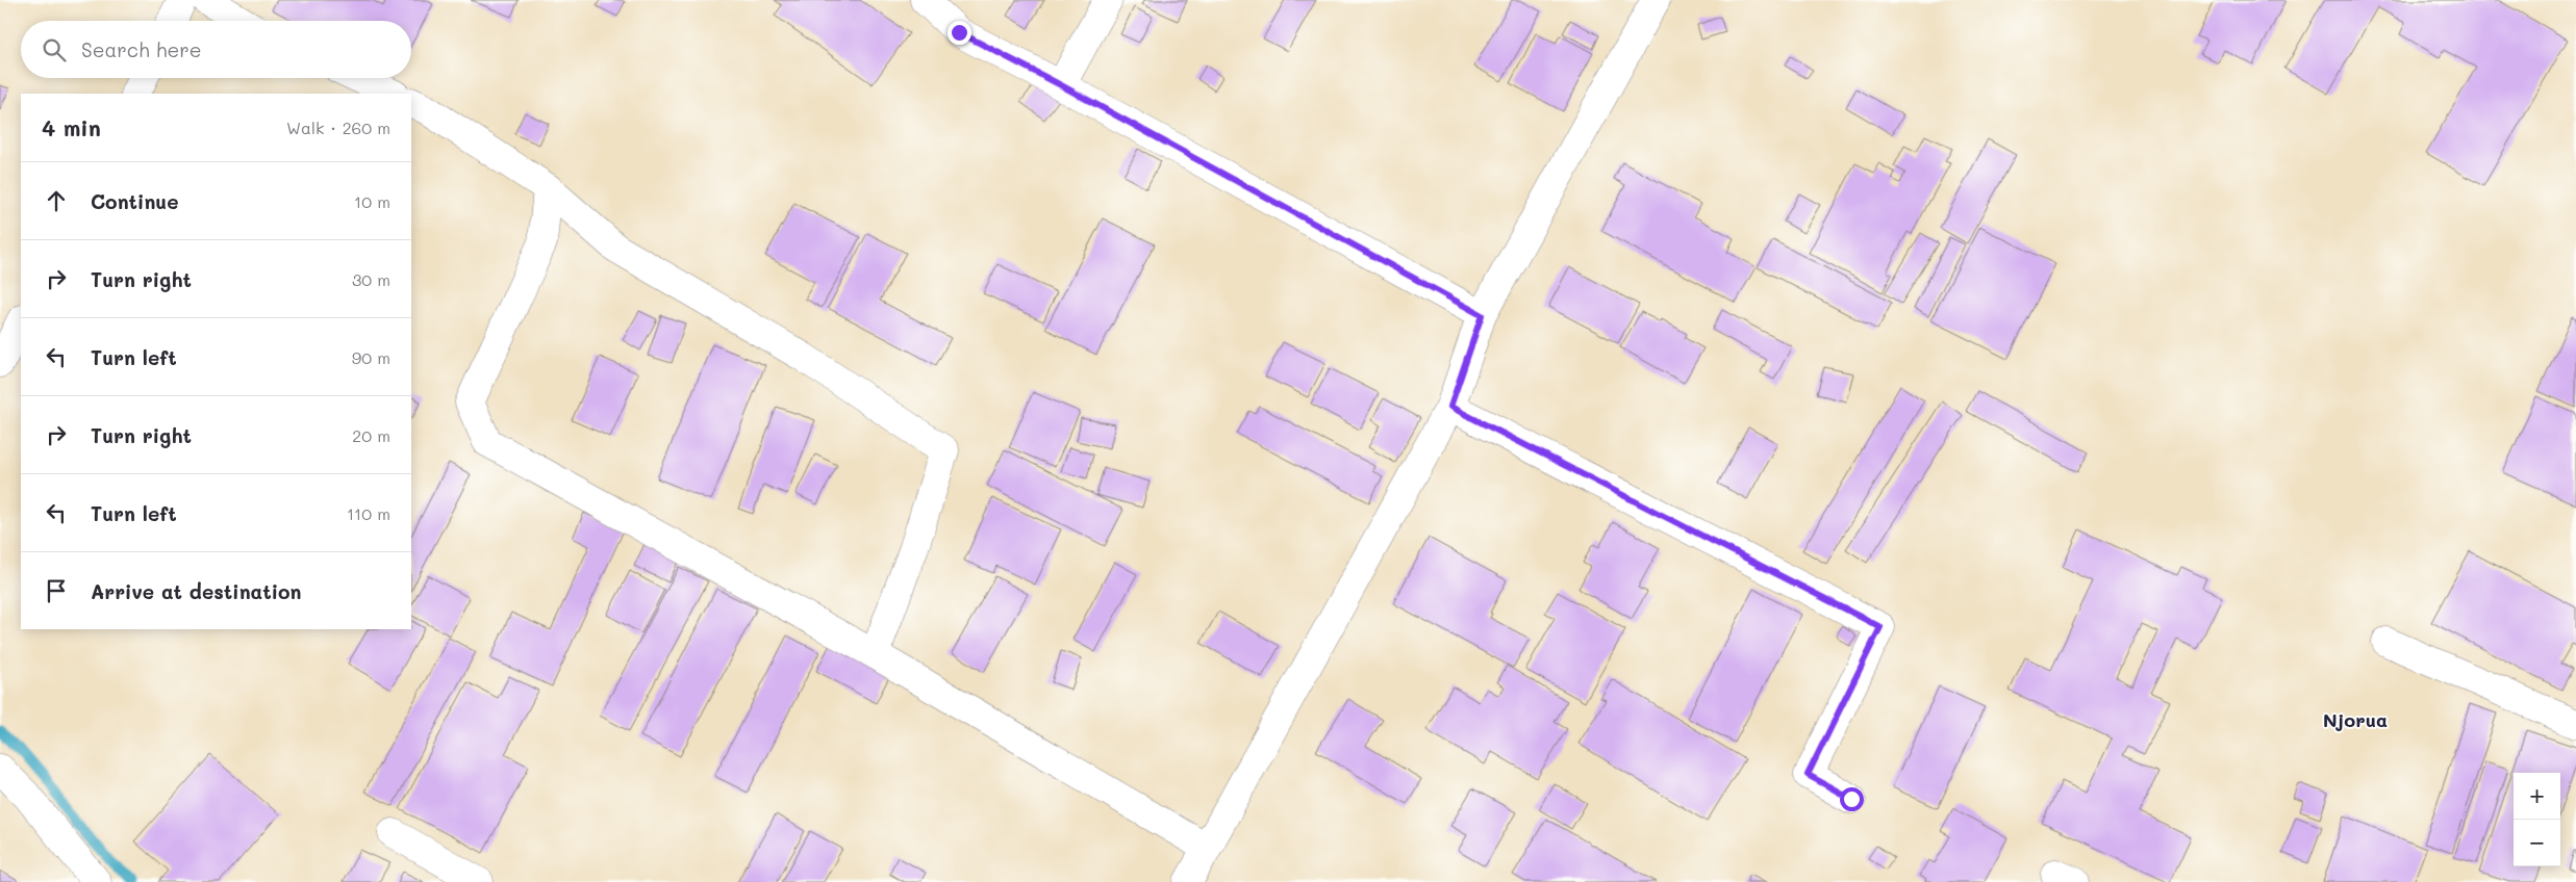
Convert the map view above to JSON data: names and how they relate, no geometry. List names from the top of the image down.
{
  "districts": ["Njorua"],
  "page": {
    "search": "Search here",
    "heading": ["4 min", "Walk · 260 m"],
    "list": [
      ["Continue", "10 m"],
      ["Turn right", "30 m"],
      ["Turn left", "90 m"],
      ["Turn right", "20 m"],
      ["Turn left", "110 m"],
      "Arrive at destination"
    ],
    "map_buttons": ["+", "−"]
  }
}
